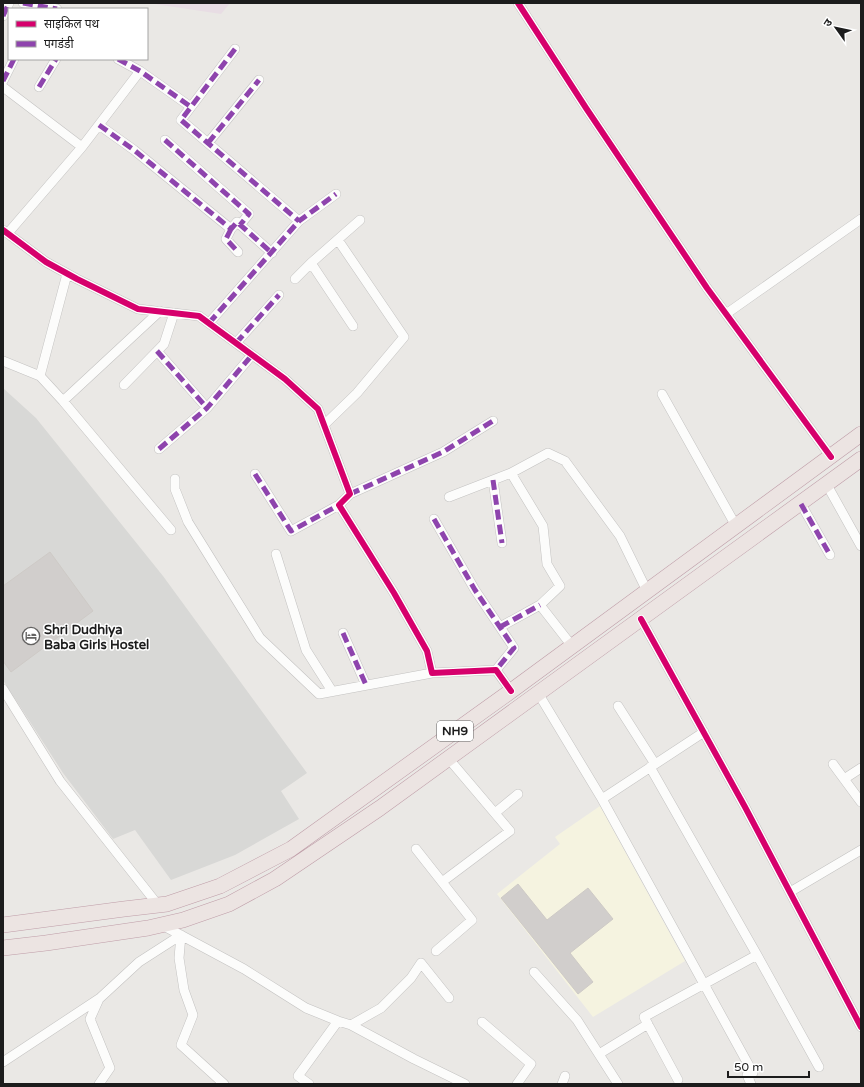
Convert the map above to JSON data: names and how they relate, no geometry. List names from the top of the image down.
{
  "streets": {
    "highway": ["NH9"]
  },
  "places": {
    "hotel": ["Shri Dudhiya Baba Girls Hostel"]
  },
  "legend": ["साइकिल पथ", "पगडंडी"],
  "scale_bar": "50 m",
  "north": "top left"
}
